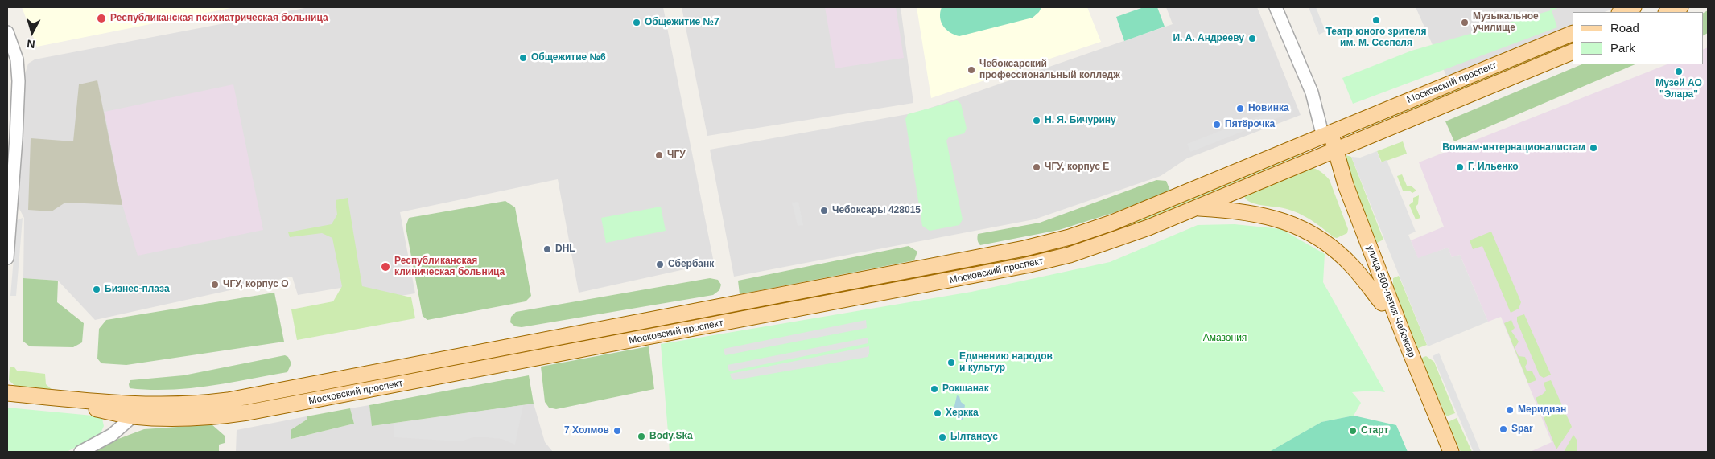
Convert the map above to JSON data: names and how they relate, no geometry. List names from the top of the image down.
{
  "streets": {
    "main road": ["Московский проспект", "улица 500-летия Чебоксар"]
  },
  "crossings": [
    ["Московский проспект", "улица 500-летия Чебоксар"]
  ],
  "parks": ["Амазония"],
  "places": [
    "Республиканская психиатрическая больница",
    "Театр юного зрителя им. М. Сеспеля",
    "Общежитие №7",
    "Музыкальное училище",
    "И. А. Андрееву",
    "Общежитие №6",
    "Чебоксарский профессиональный колледж",
    "Музей АО \"Элара\"",
    "Новинка",
    "Н. Я. Бичурину",
    "Пятёрочка",
    "Воинам-интернационалистам",
    "ЧГУ",
    "ЧГУ, корпус Е",
    "Г. Ильенко",
    "Чебоксары 428015",
    "DHL",
    "Сбербанк",
    "Республиканская клиническая больница",
    "ЧГУ, корпус О",
    "Бизнес-плаза",
    "Единению народов и культур",
    "Рокшанак",
    "Меридиан",
    "Херкка",
    "Spar",
    "7 Холмов",
    "Старт",
    "Body.Ska",
    "Ылтансус"
  ],
  "legend": ["Road", "Park"],
  "north": "bottom"
}
